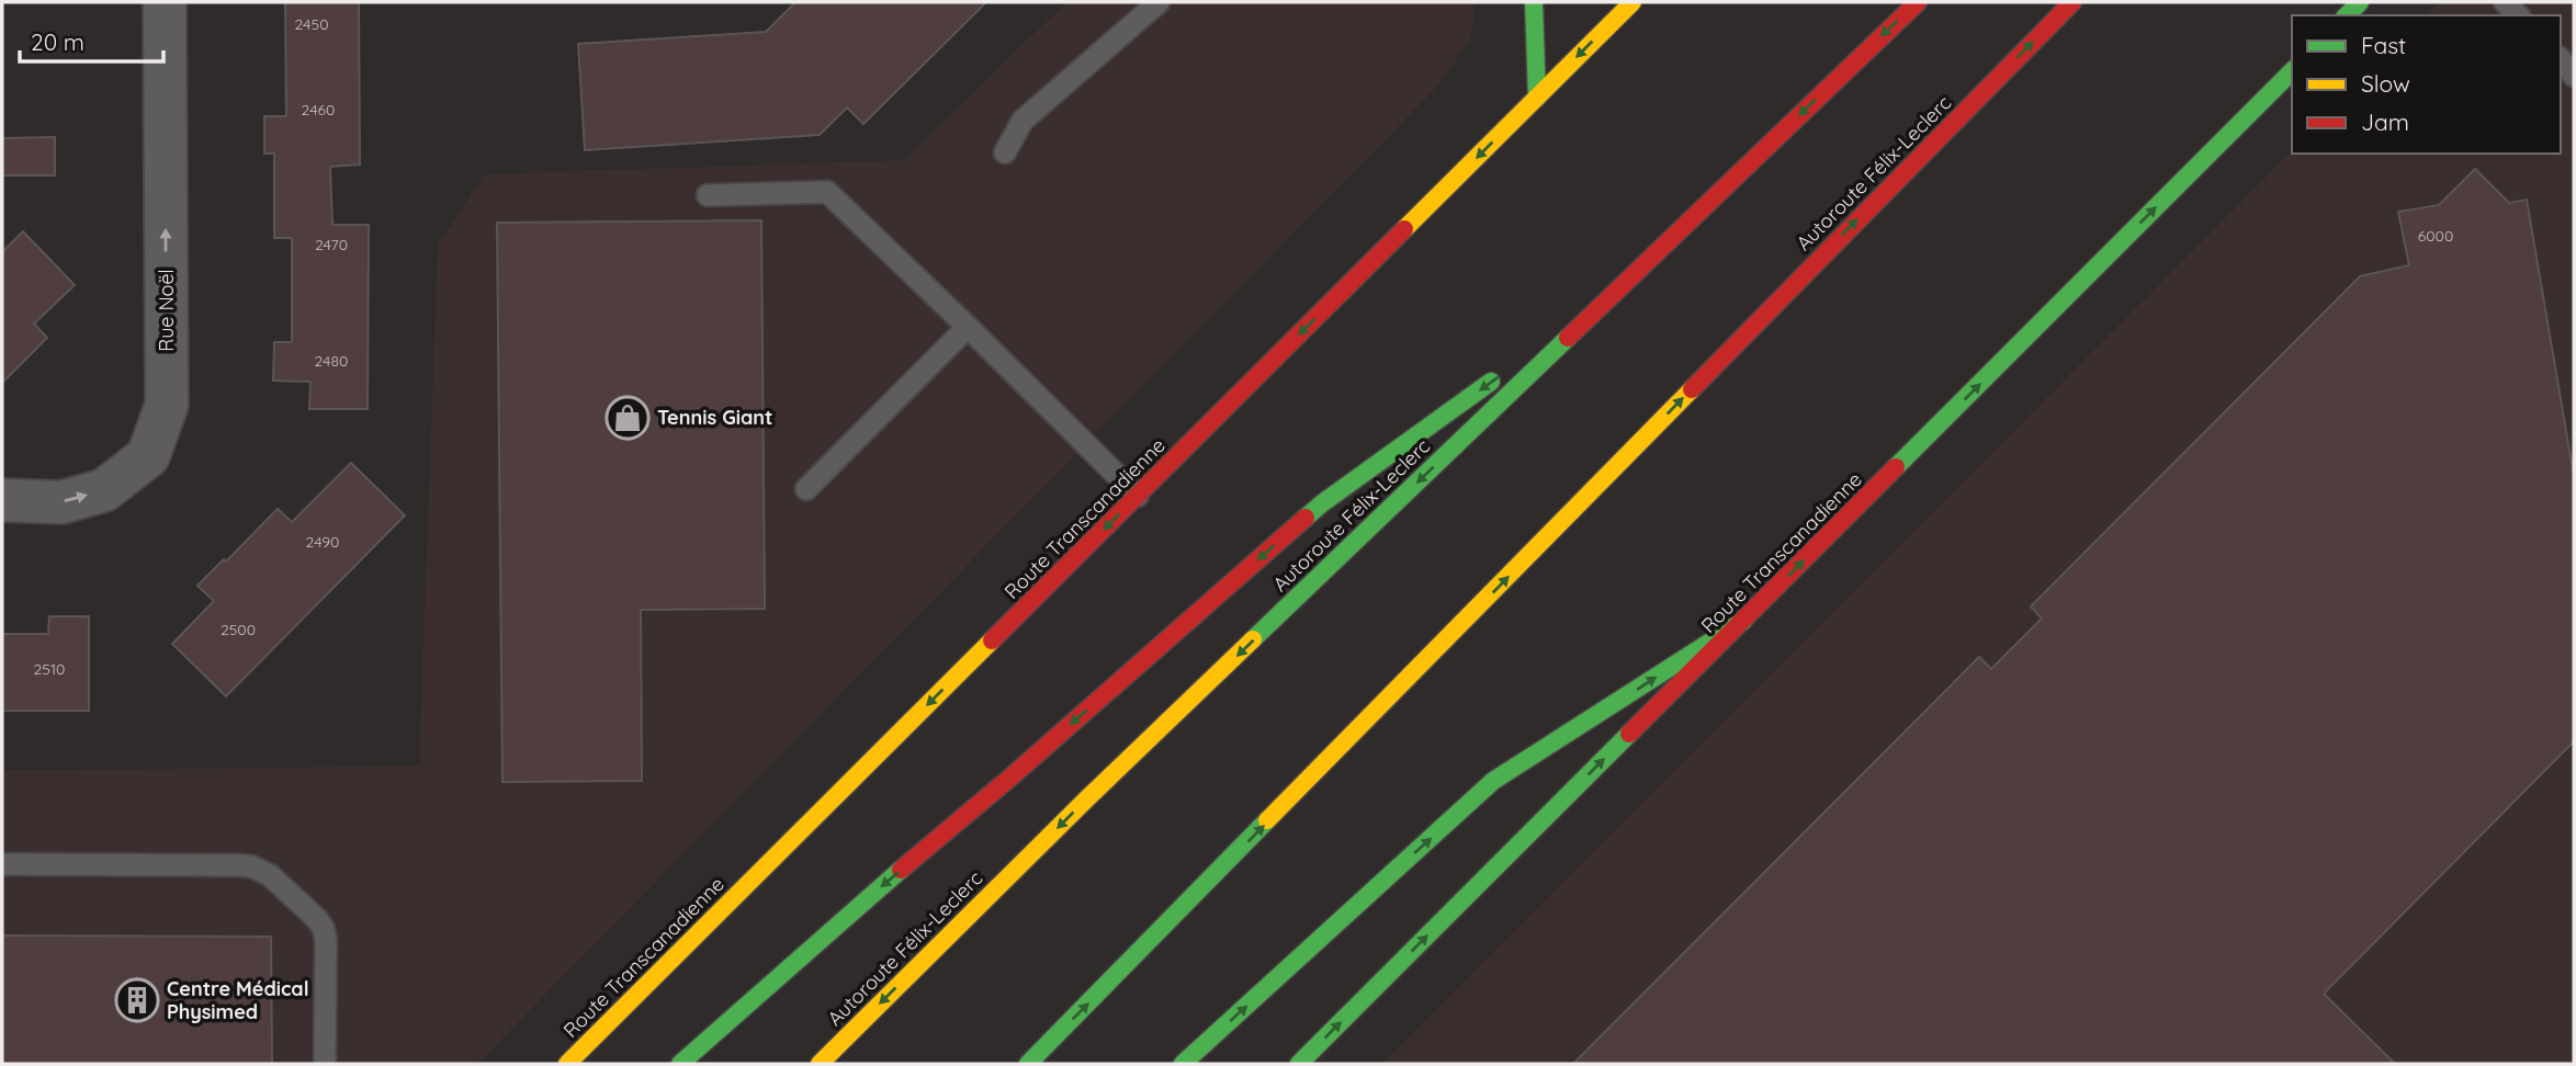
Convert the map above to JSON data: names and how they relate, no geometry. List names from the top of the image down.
{
  "streets": {
    "main road": ["Autoroute Félix-Leclerc", "Route Transcanadienne"],
    "street": ["Rue Noël"]
  },
  "one_way": ["Rue Noël"],
  "places": {
    "shop": ["Tennis Giant"],
    "building": ["Centre Médical Physimed"]
  },
  "house_numbers": [
    "2450",
    "2460",
    "6000",
    "2470",
    "2480",
    "2490",
    "2500",
    "2510"
  ],
  "legend": ["Fast", "Slow", "Jam"],
  "scale_bar": "20 m"
}
